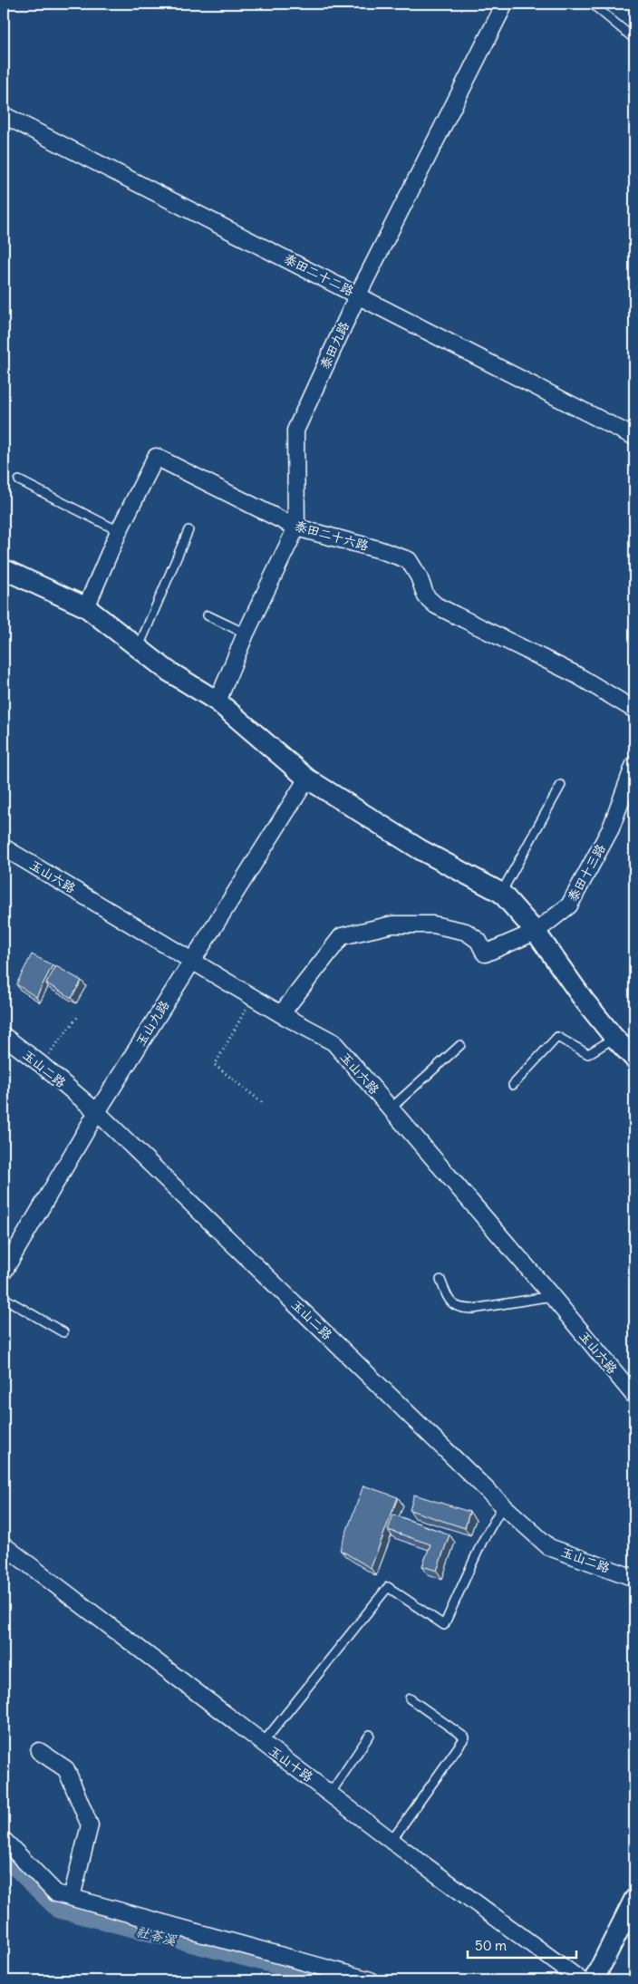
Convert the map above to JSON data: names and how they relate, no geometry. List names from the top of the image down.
{
  "streets": {
    "street": [
      "泰田二十二路",
      "泰田九路",
      "泰田二十六路",
      "泰田十三路",
      "玉山六路",
      "玉山九路",
      "玉山二路",
      "玉山十路"
    ]
  },
  "crossings": [
    ["泰田二十二路", "泰田九路"],
    ["泰田九路", "泰田二十六路"],
    ["泰田十三路", "玉山六路"],
    ["玉山六路", "玉山九路"],
    ["玉山九路", "玉山二路"]
  ],
  "water": ["社苓溪"],
  "scale_bar": "50 m"
}
